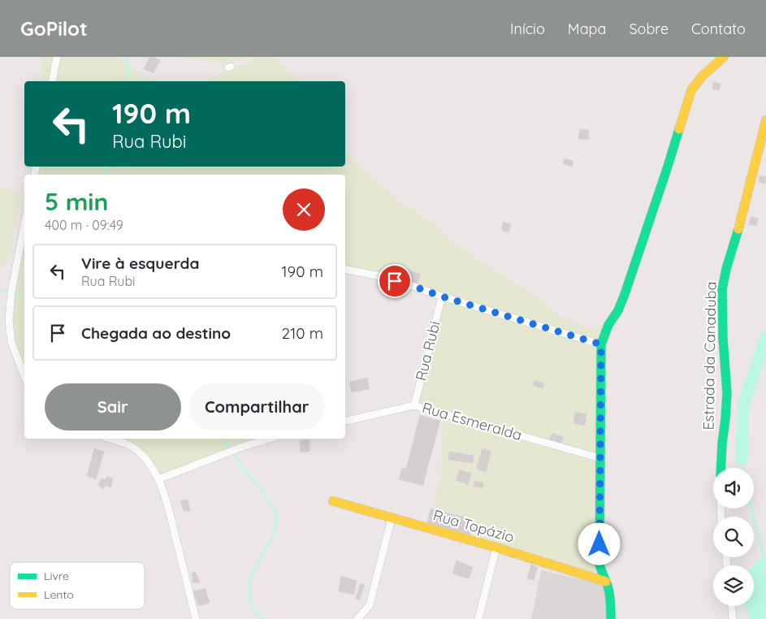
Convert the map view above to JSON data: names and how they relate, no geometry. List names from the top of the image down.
{
  "streets": {
    "street": [
      "Rua Rubi",
      "Estrada da Canaduba",
      "Rua Esmeralda",
      "Rua Topázio"
    ]
  },
  "crossings": [
    ["Rua Rubi", "Rua Esmeralda"]
  ],
  "legend": ["Livre", "Lento"],
  "page": {
    "header": "GoPilot",
    "nav": [
      "Início",
      "Mapa",
      "Sobre",
      "Contato"
    ],
    "turn": ["190 m", "Rua Rubi"],
    "heading": ["5 min", "400 m · 09:49"],
    "list": [
      {
        "name": "Vire à esquerda",
        "note": "Rua Rubi",
        "value": "190 m"
      },
      {
        "name": "Chegada ao destino",
        "value": "210 m"
      }
    ],
    "buttons": ["Sair", "Compartilhar"]
  }
}
